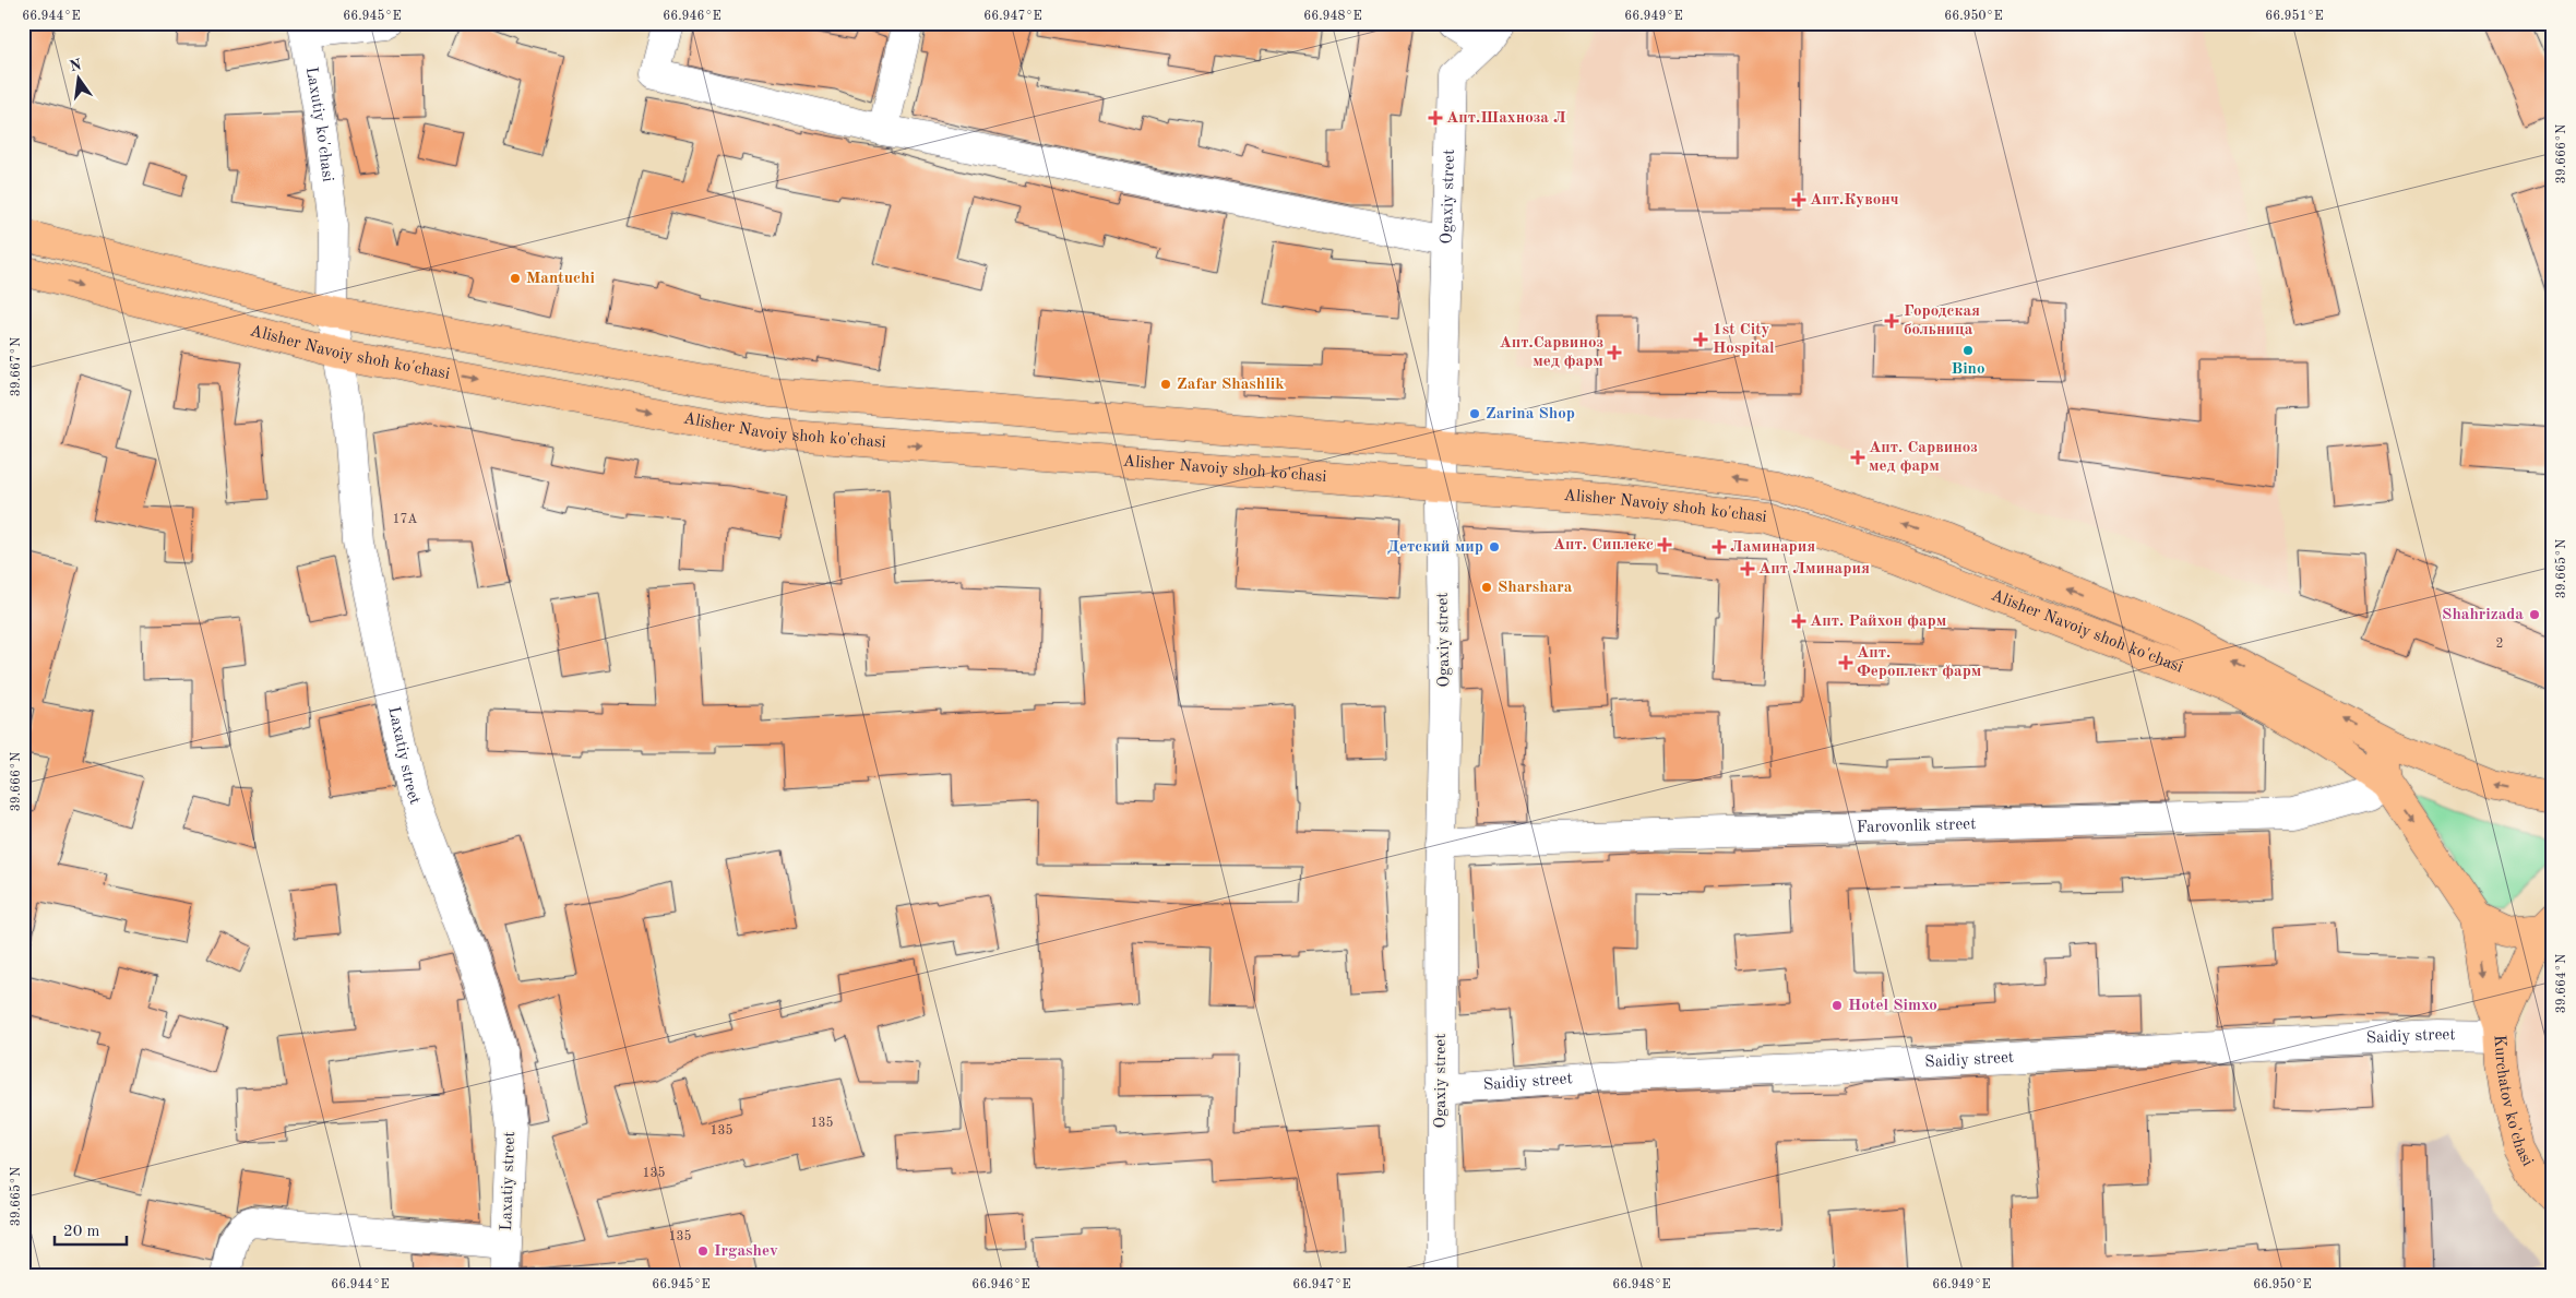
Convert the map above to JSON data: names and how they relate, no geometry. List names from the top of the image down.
{
  "streets": {
    "main road": ["Alisher Navoiy shoh ko'chasi", "Kurchatov ko'chasi"],
    "street": [
      "Ogaxiy street",
      "Laxatiy street",
      "Farovonlik street",
      "Saidiy street"
    ]
  },
  "crossings": [
    ["Ogaxiy street", "Alisher Navoiy shoh ko'chasi"],
    ["Ogaxiy street", "Farovonlik street"],
    ["Ogaxiy street", "Saidiy street"],
    ["Alisher Navoiy shoh ko'chasi", "Laxatiy street"],
    ["Alisher Navoiy shoh ko'chasi", "Farovonlik street"],
    ["Saidiy street", "Kurchatov ko'chasi"]
  ],
  "places": {
    "health": [
      "Апт.Шахноза Л",
      "Апт.Кувонч",
      "Городская больница",
      "1st City Hospital",
      "Апт.Сарвиноз мед фарм",
      "Апт. Сарвиноз мед фарм",
      "Апт. Сиплекс",
      "Ламинария",
      "Апт Лминария",
      "Апт. Райхон фарм",
      "Апт. Фероплект фарм"
    ],
    "other": [
      "Mantuchi",
      "Bino",
      "Zafar Shashlik",
      "Zarina Shop",
      "Детский мир",
      "Sharshara",
      "Shahrizada",
      "Hotel Simxo",
      "Irgashev"
    ]
  },
  "house_numbers": [
    "17A",
    "2",
    "135",
    "135",
    "135",
    "135"
  ],
  "scale_bar": "20 m",
  "north": "top",
  "coordinates": [
    "66.944°E",
    "66.945°E",
    "66.946°E",
    "66.947°E",
    "66.948°E",
    "66.949°E",
    "66.950°E",
    "66.951°E",
    "39.666°N",
    "39.667°N",
    "39.665°N",
    "39.664°N"
  ]
}
